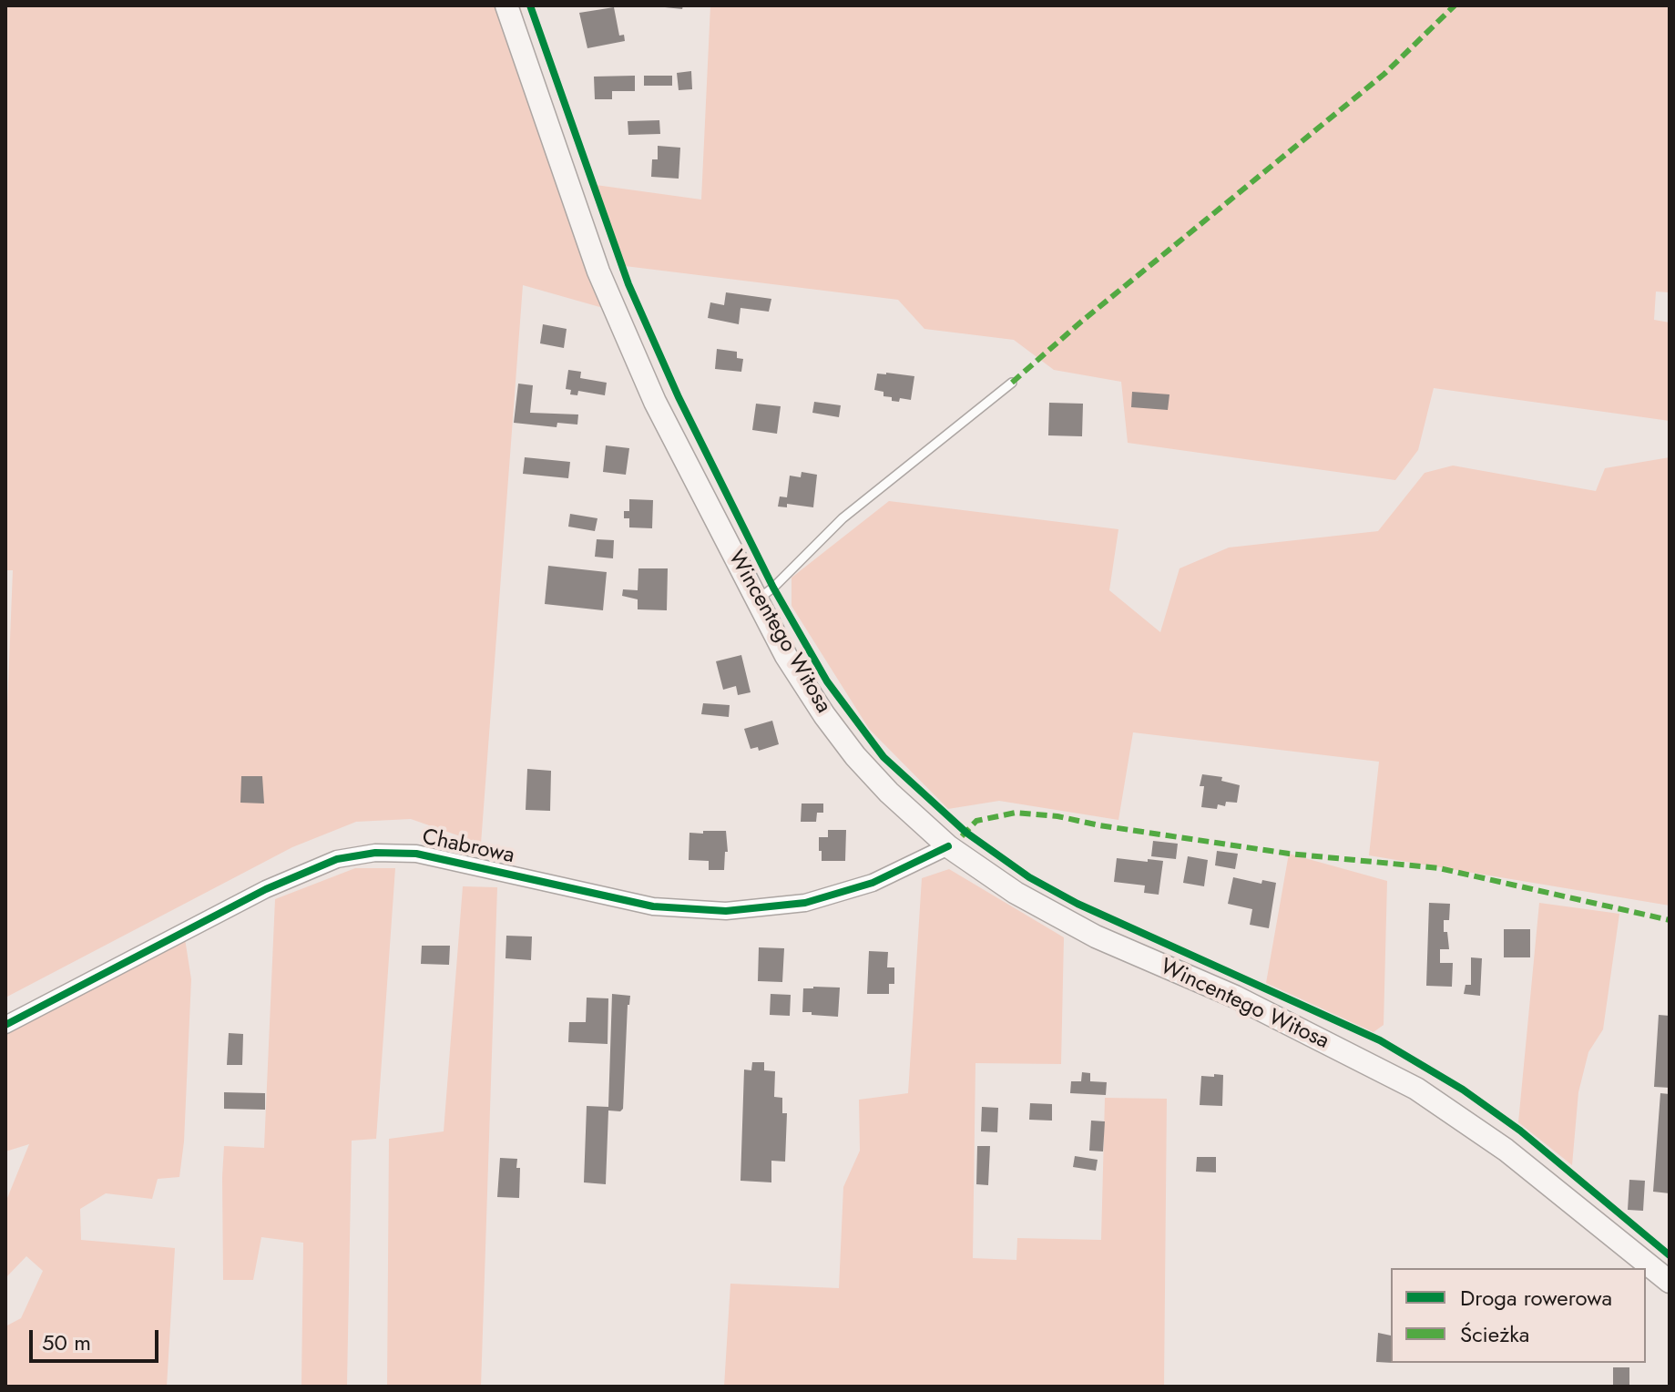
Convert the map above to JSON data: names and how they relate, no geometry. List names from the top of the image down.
{
  "streets": {
    "main road": ["Wincentego Witosa"],
    "street": ["Chabrowa"]
  },
  "crossings": [
    ["Wincentego Witosa", "Chabrowa"]
  ],
  "legend": ["Droga rowerowa", "Ścieżka"],
  "scale_bar": "50 m"
}
